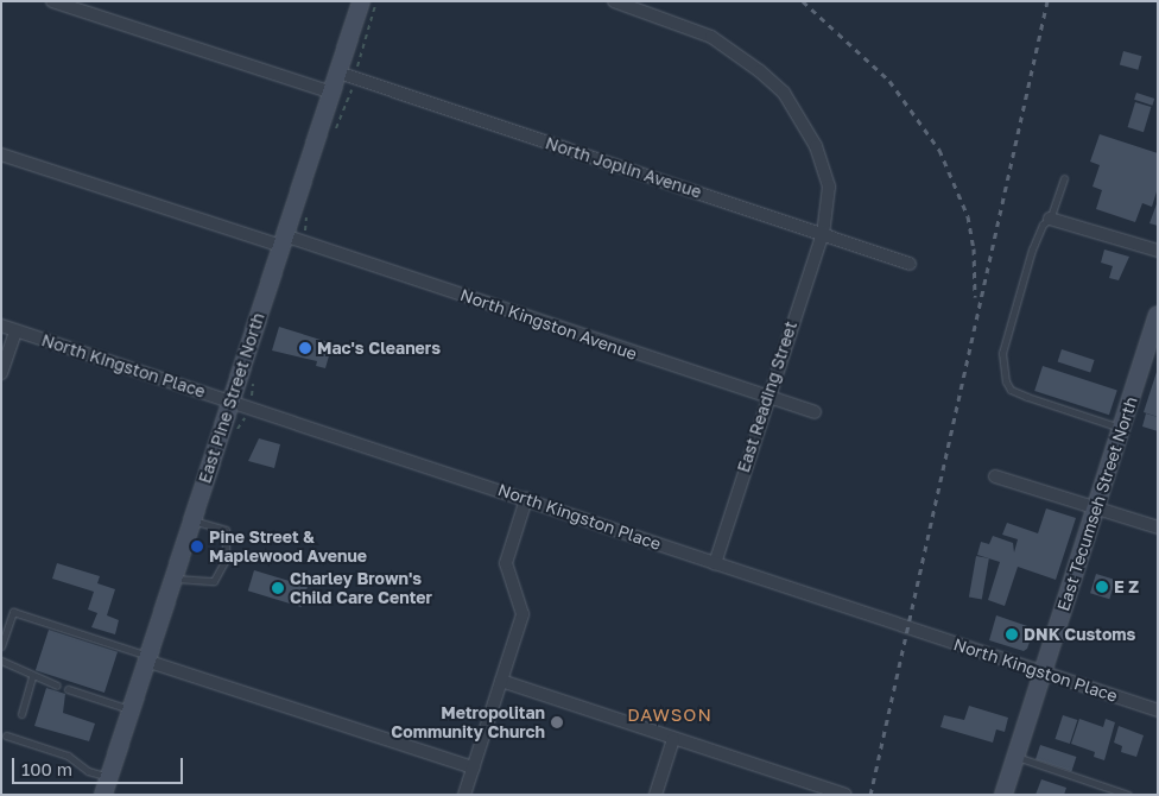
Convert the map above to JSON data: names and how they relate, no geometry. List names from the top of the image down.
{
  "streets": {
    "main road": ["East Pine Street North", "East Tecumseh Street North"],
    "street": [
      "North Joplin Avenue",
      "North Kingston Avenue",
      "North Kingston Place",
      "East Reading Street"
    ]
  },
  "crossings": [
    ["North Joplin Avenue", "East Reading Street"],
    ["North Joplin Avenue", "East Pine Street North"],
    ["North Kingston Avenue", "East Reading Street"],
    ["North Kingston Avenue", "East Pine Street North"],
    ["North Kingston Place", "East Reading Street"],
    ["North Kingston Place", "East Pine Street North"],
    ["North Kingston Place", "East Tecumseh Street North"]
  ],
  "districts": ["DAWSON"],
  "places": [
    "Mac's Cleaners",
    "Pine Street & Maplewood Avenue",
    "E Z",
    "Charley Brown's Child Care Center",
    "DNK Customs",
    "Metropolitan Community Church"
  ],
  "scale_bar": "100 m"
}
